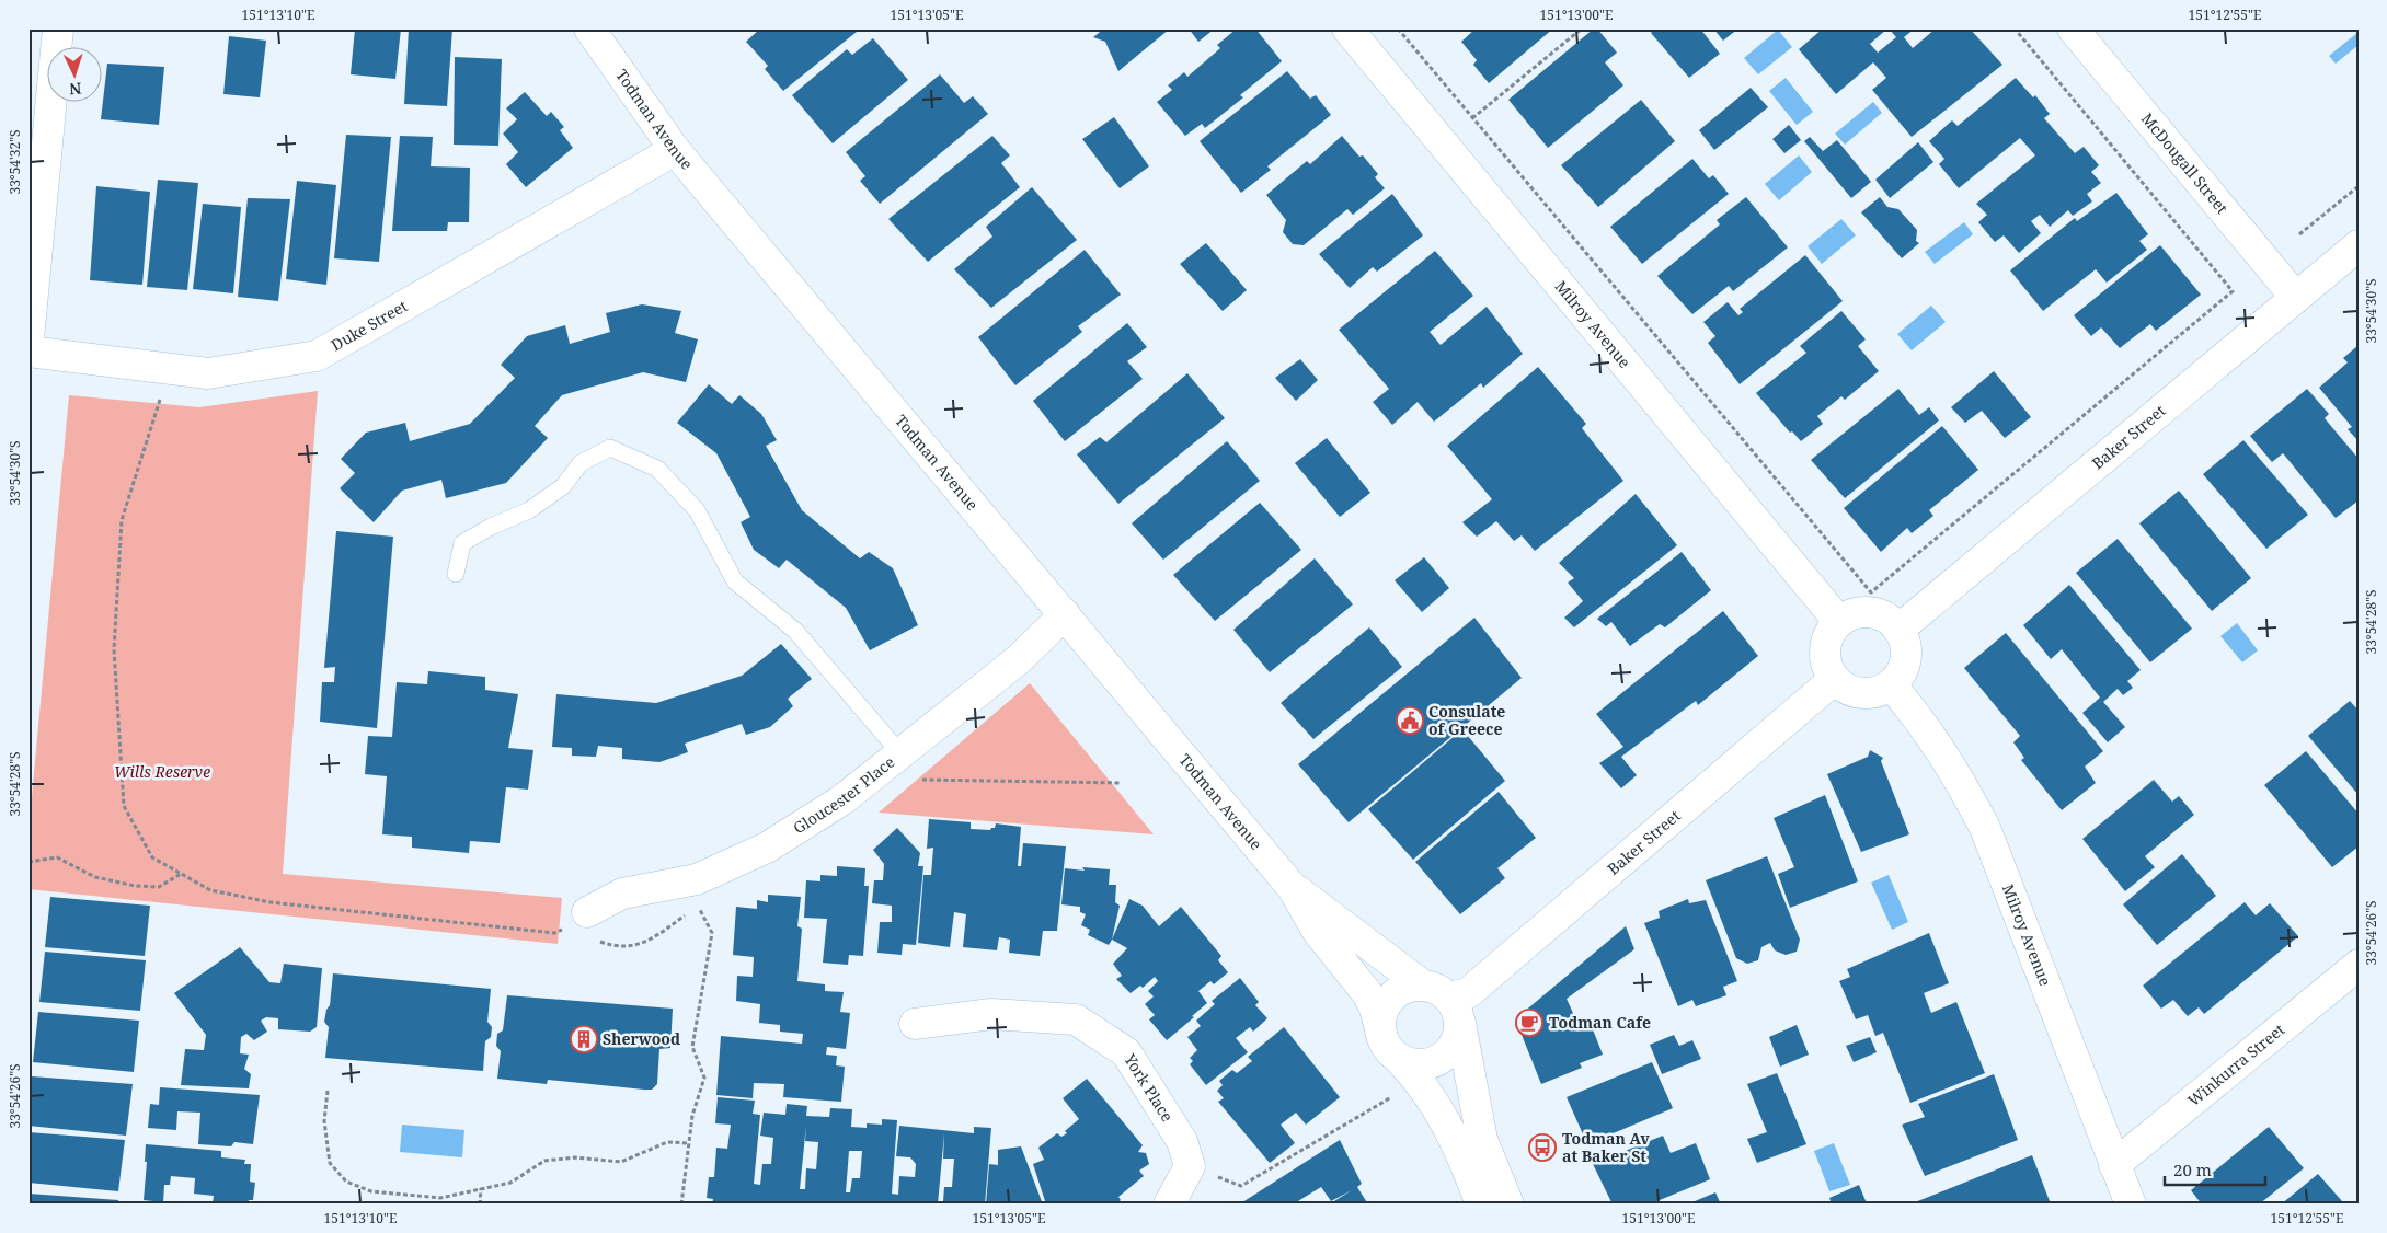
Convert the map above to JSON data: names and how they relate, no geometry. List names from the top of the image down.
{
  "streets": {
    "street": [
      "Todman Avenue",
      "McDougall Street",
      "Duke Street",
      "Milroy Avenue",
      "Baker Street",
      "Gloucester Place",
      "Winkurra Street",
      "York Place"
    ]
  },
  "crossings": [
    ["Todman Avenue", "Duke Street"],
    ["Todman Avenue", "Baker Street"],
    ["Todman Avenue", "Gloucester Place"],
    ["McDougall Street", "Baker Street"],
    ["Milroy Avenue", "Baker Street"],
    ["Milroy Avenue", "Winkurra Street"]
  ],
  "parks": ["Wills Reserve"],
  "places": {
    "public building": ["Consulate of Greece"],
    "cafe": ["Todman Cafe"],
    "building": ["Sherwood"],
    "bus stop": ["Todman Av at Baker St"]
  },
  "scale_bar": "20 m",
  "north": "bottom",
  "coordinates": [
    "151°13'10\"E",
    "151°13'05\"E",
    "151°13'00\"E",
    "151°12'55\"E",
    "33°54'32\"S",
    "33°54'30\"S",
    "33°54'28\"S",
    "33°54'26\"S"
  ]
}
